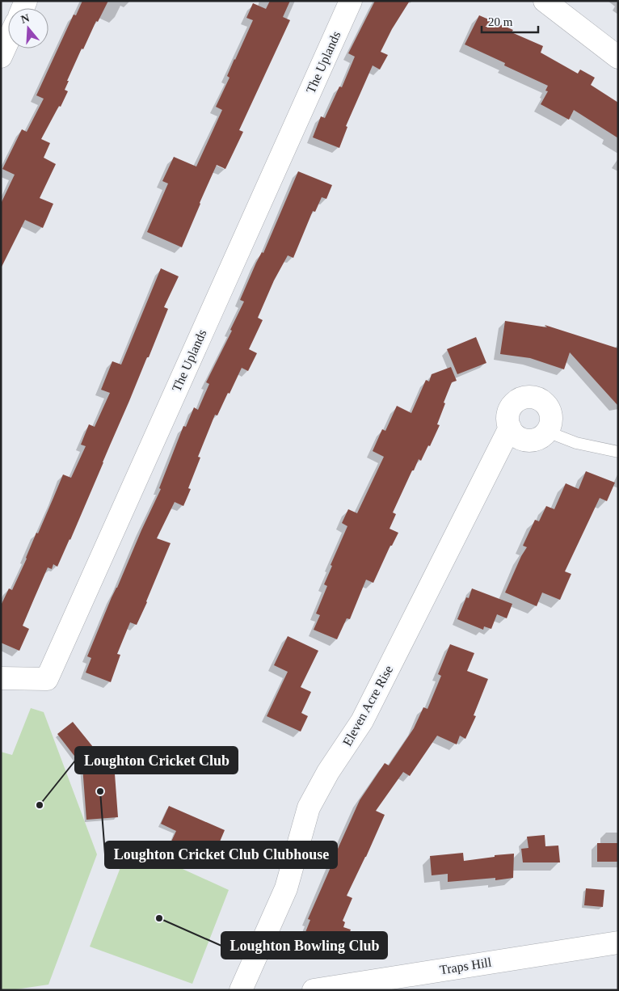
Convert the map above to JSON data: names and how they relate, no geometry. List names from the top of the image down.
{
  "streets": {
    "street": ["The Uplands", "Eleven Acre Rise", "Traps Hill"]
  },
  "places": ["Loughton Cricket Club Clubhouse", "Loughton Cricket Club", "Loughton Bowling Club"],
  "scale_bar": "20 m",
  "north": "top"
}
